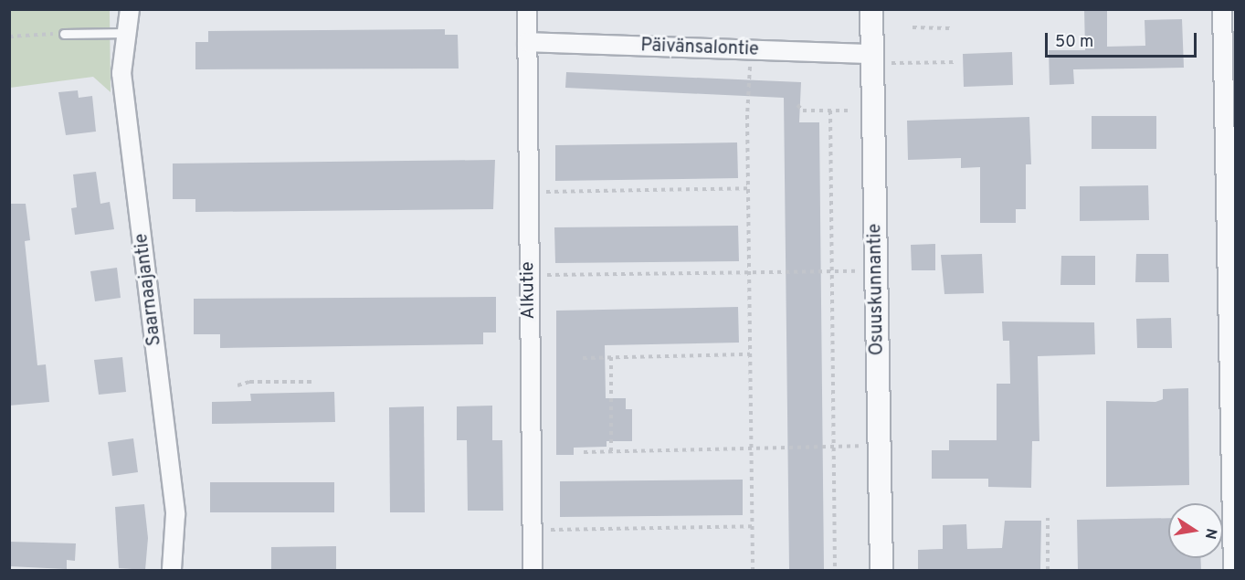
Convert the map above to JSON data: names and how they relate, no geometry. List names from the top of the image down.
{
  "streets": {
    "street": [
      "Päivänsalontie",
      "Saarnaajantie",
      "Osuuskunnantie",
      "Alkutie"
    ]
  },
  "crossings": [
    ["Päivänsalontie", "Osuuskunnantie"],
    ["Päivänsalontie", "Alkutie"]
  ],
  "scale_bar": "50 m",
  "north": "right"
}
